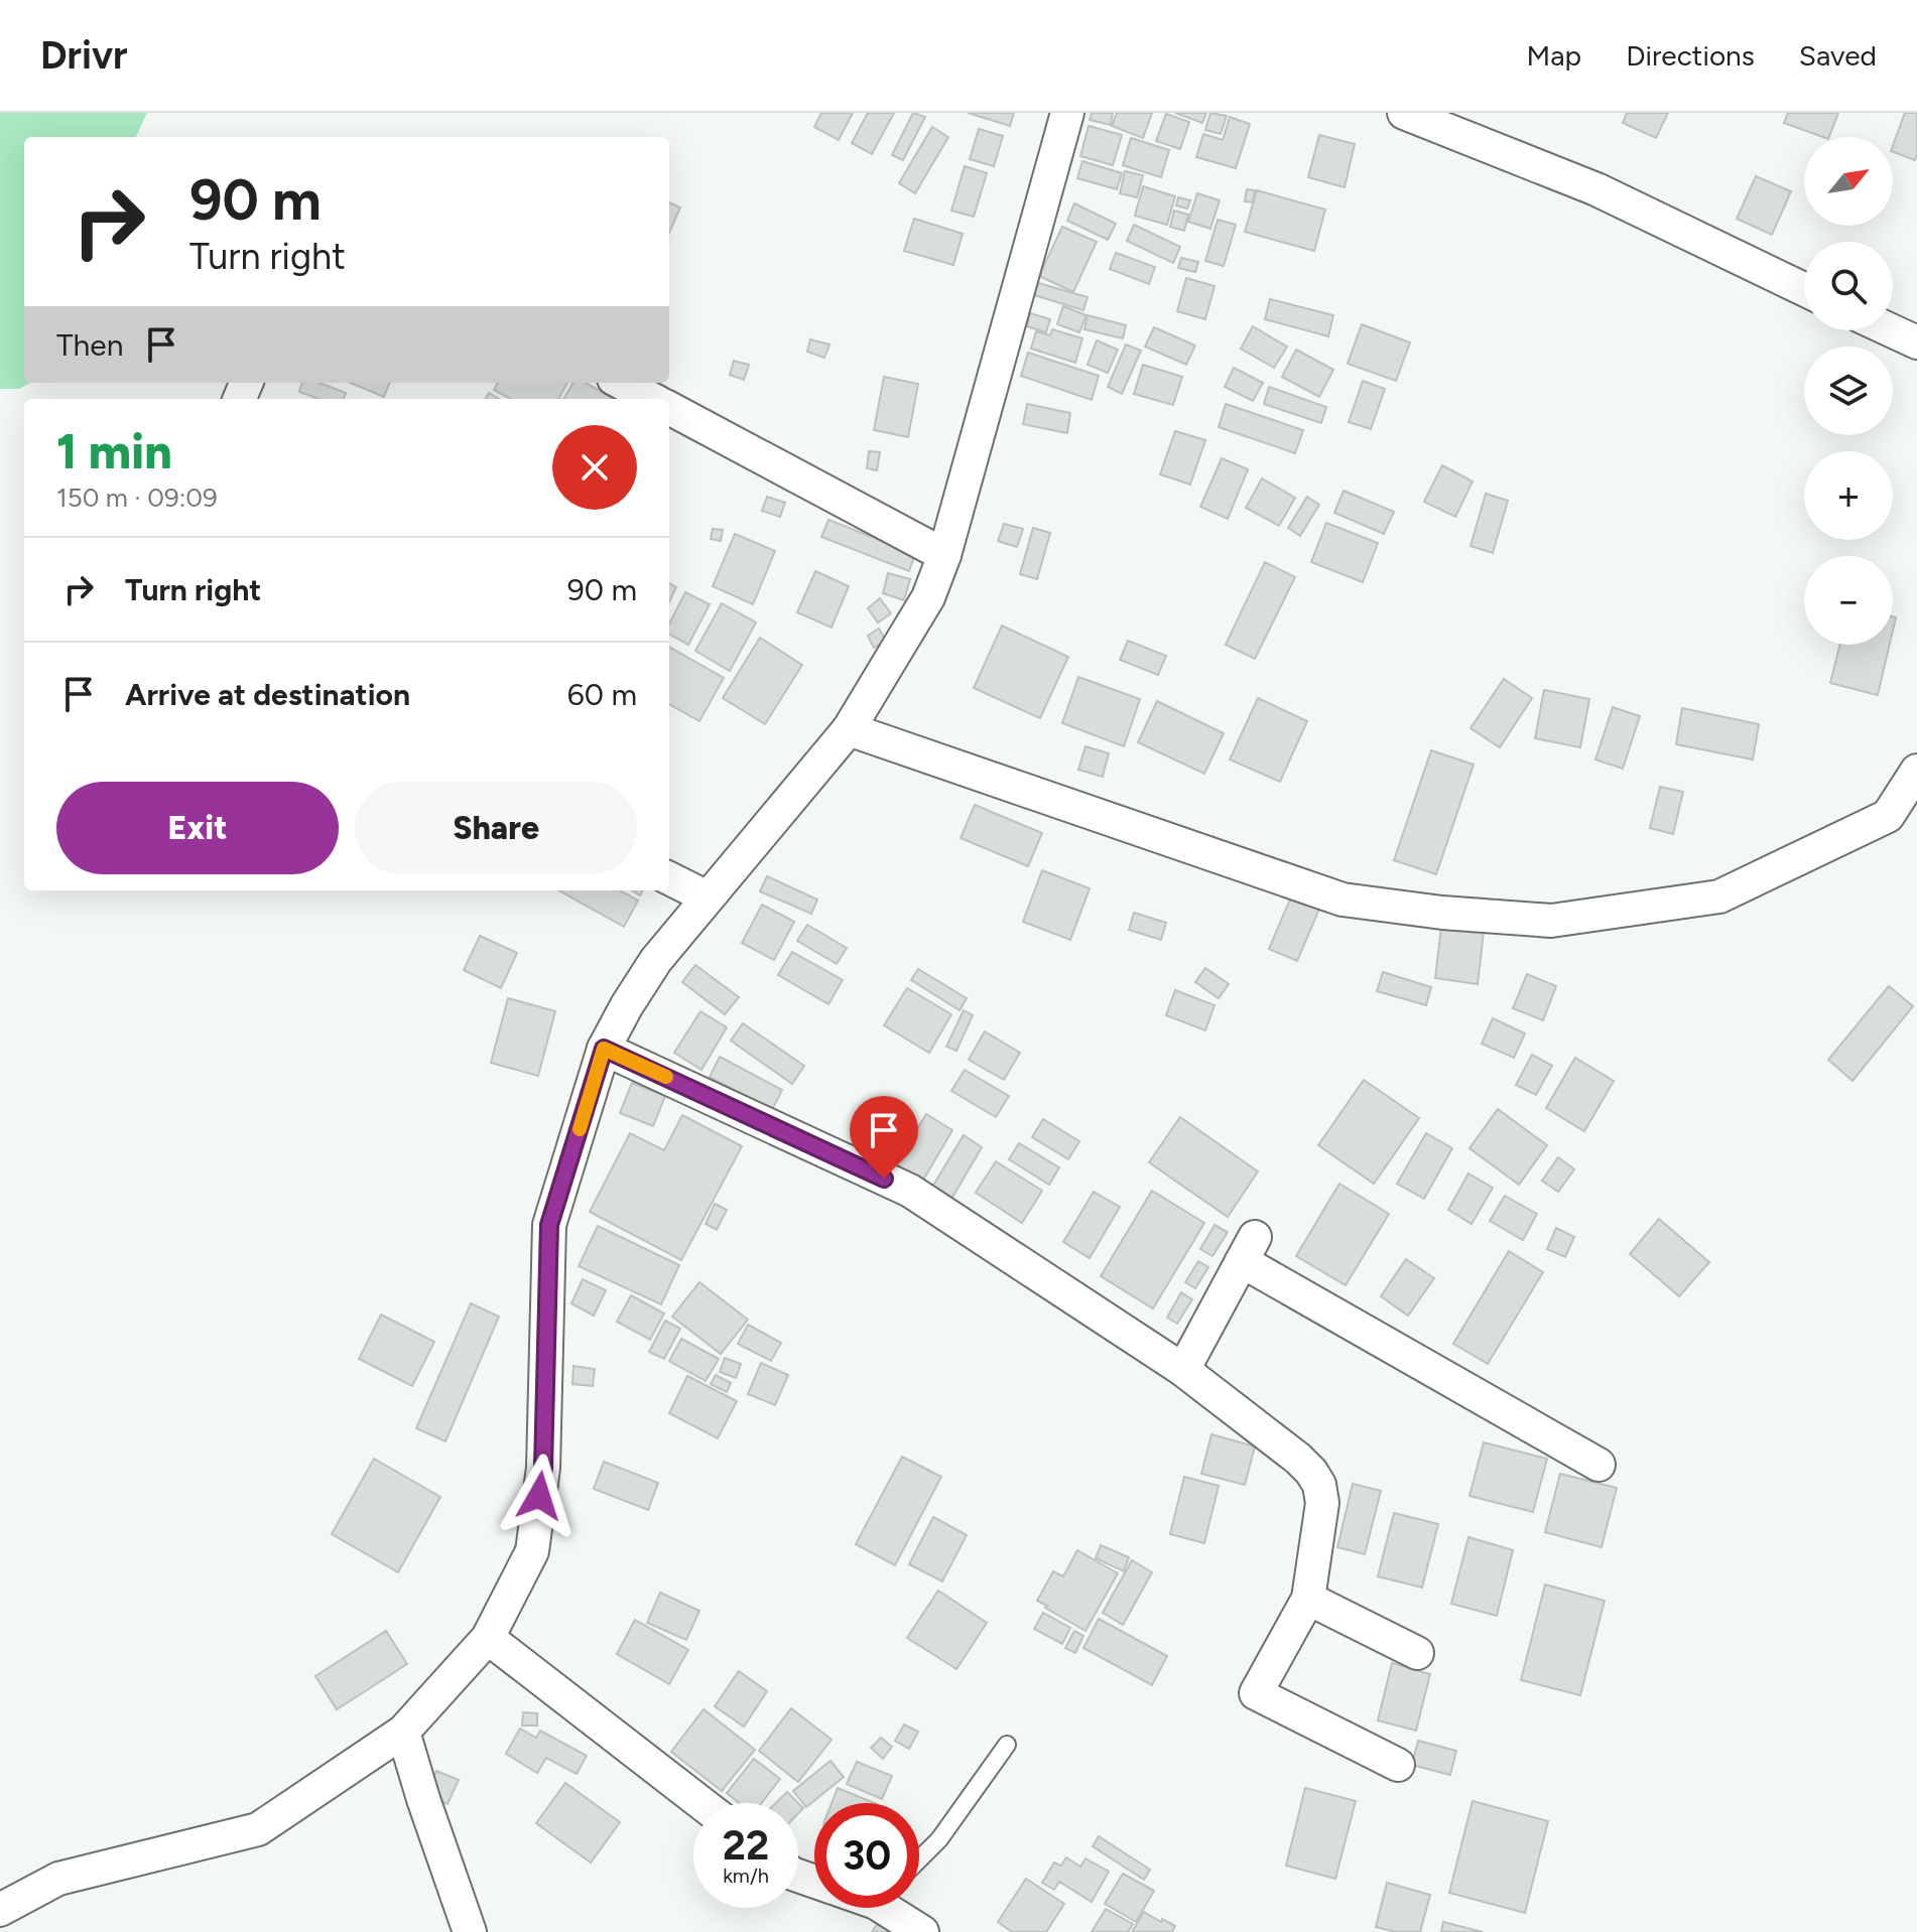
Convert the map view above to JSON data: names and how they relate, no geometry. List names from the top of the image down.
{
  "north": "top right",
  "page": {
    "header": "Drivr",
    "nav": ["Map", "Directions", "Saved"],
    "map_buttons": ["+", "−"],
    "turn": ["90 m", "Turn right"],
    "then": "Then",
    "heading": ["1 min", "150 m · 09:09"],
    "list": [
      {
        "name": "Turn right",
        "value": "90 m"
      },
      {
        "name": "Arrive at destination",
        "value": "60 m"
      }
    ],
    "buttons": ["Exit", "Share"],
    "speed": "22 km/h",
    "limit": "30"
  }
}
